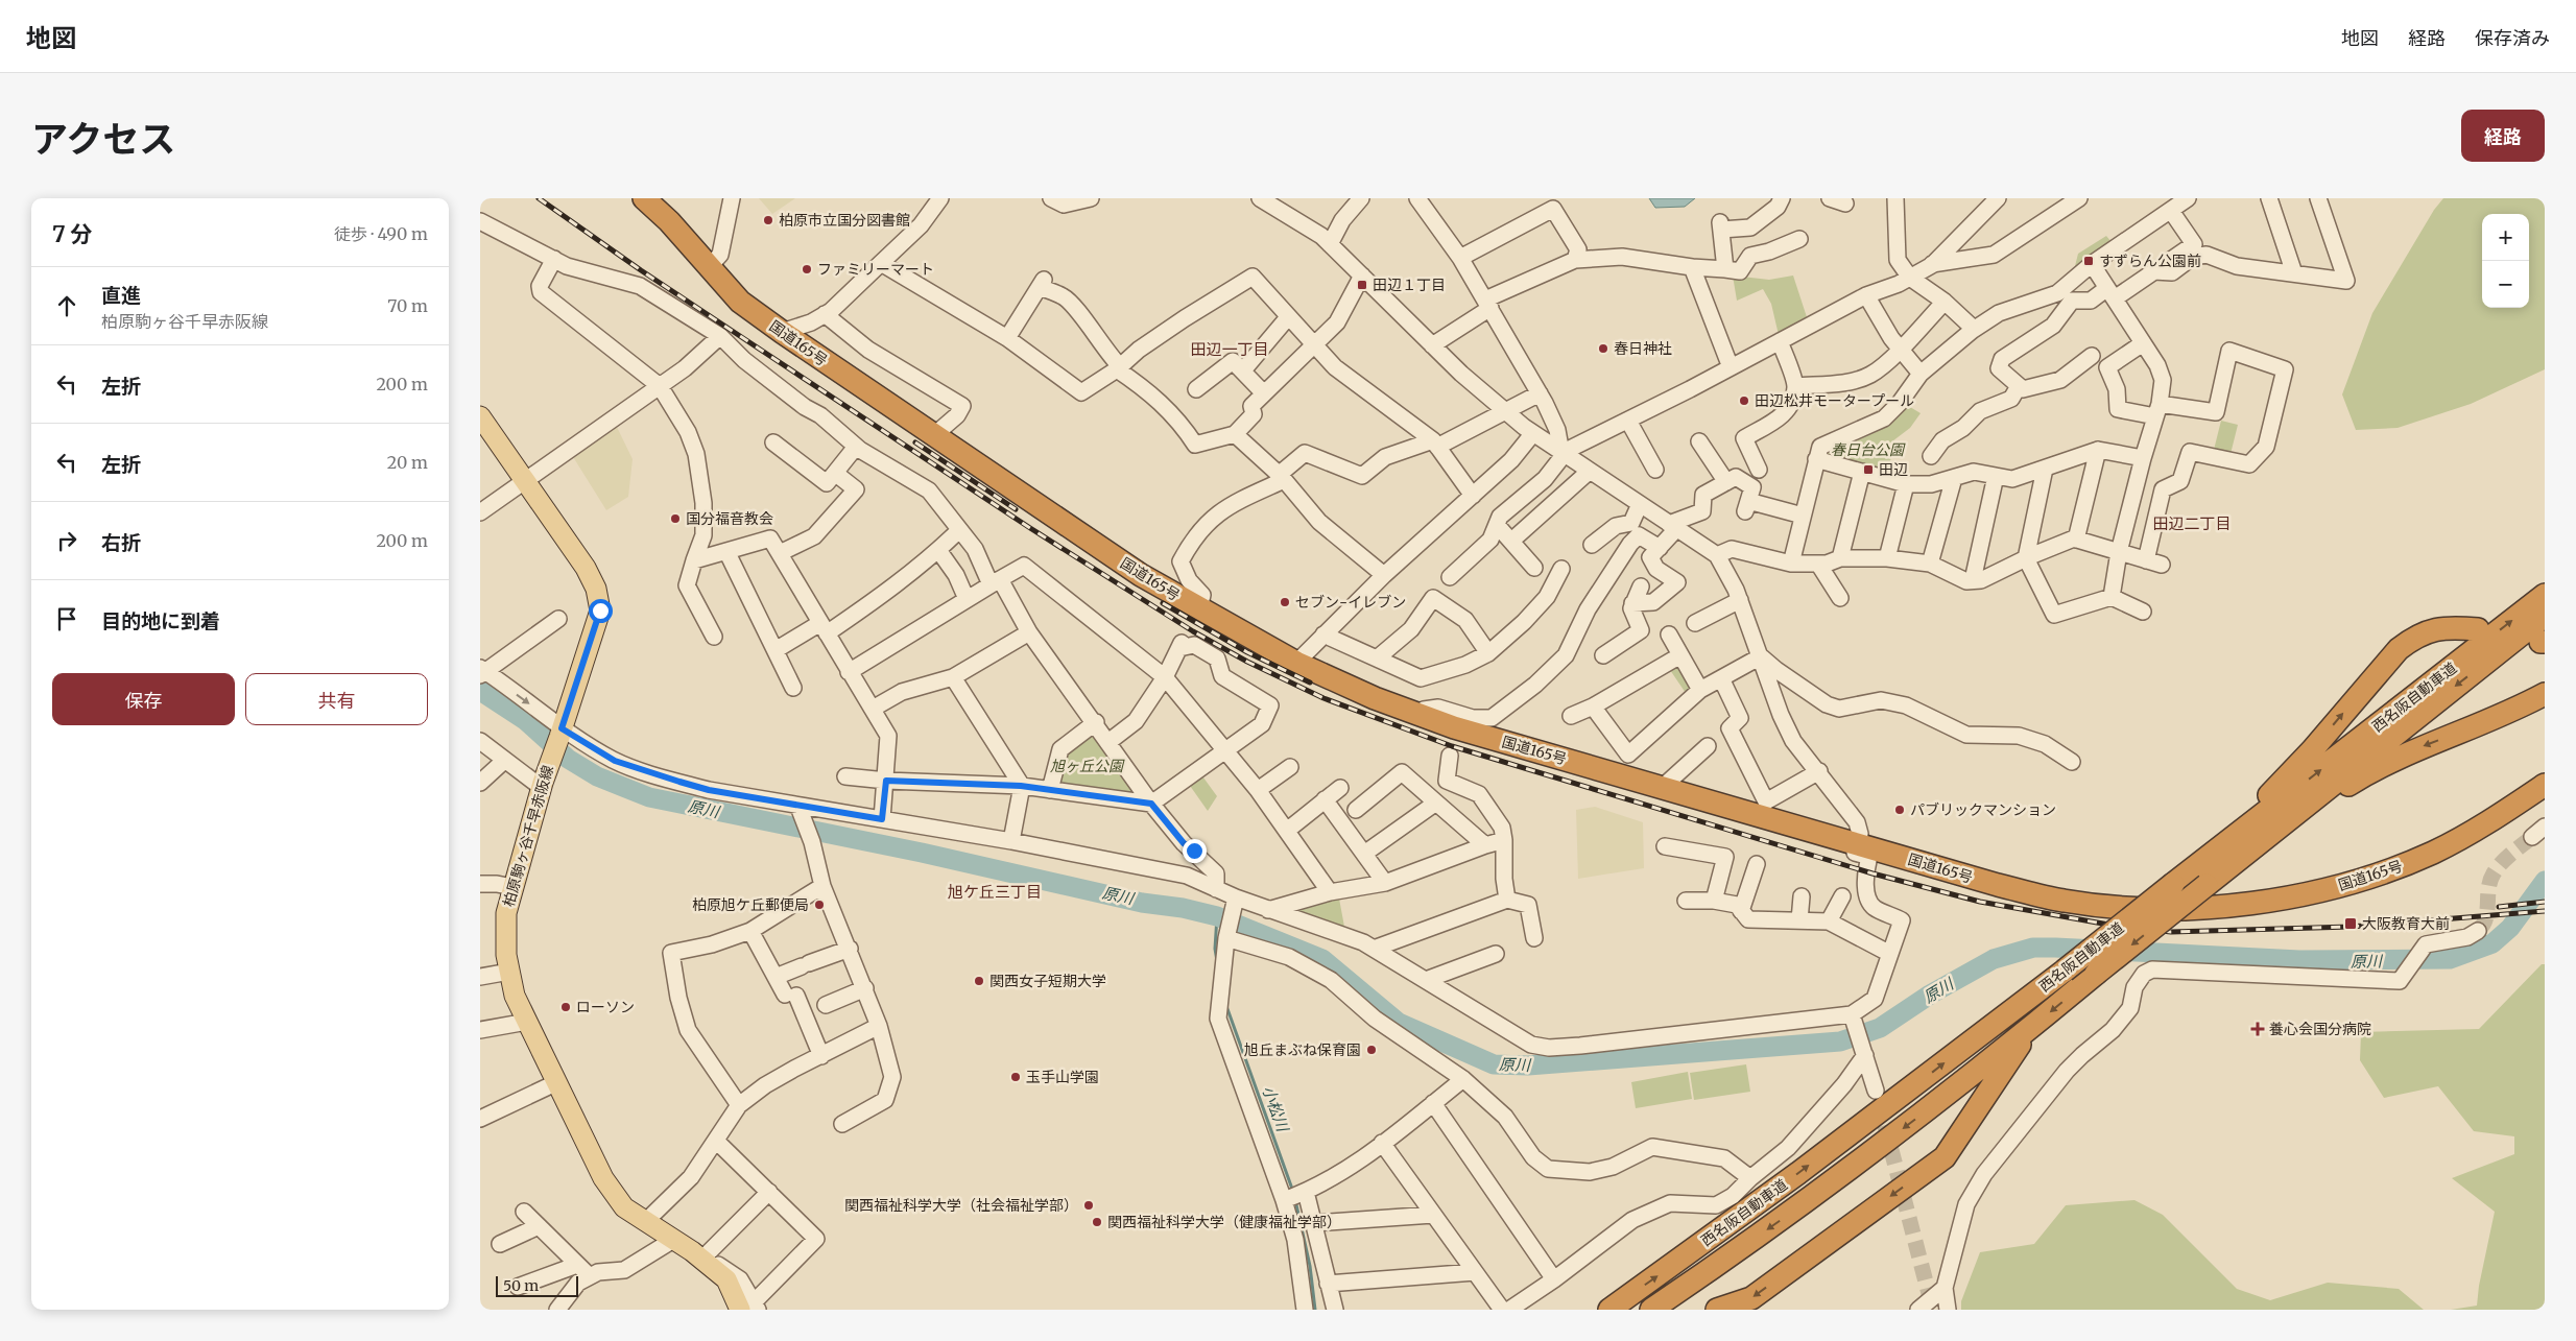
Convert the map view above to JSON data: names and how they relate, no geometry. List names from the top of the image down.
{
  "streets": {
    "highway": ["国道165号", "西名阪自動車道"],
    "main road": ["柏原駒ヶ谷千早赤阪線"]
  },
  "districts": ["田辺一丁目", "田辺二丁目", "旭ケ丘三丁目"],
  "water": ["原川", "小松川"],
  "parks": ["春日台公園", "旭ヶ丘公園"],
  "places": {
    "other": [
      "柏原市立国分図書館",
      "ファミリーマート",
      "春日神社",
      "田辺松井モータープール",
      "国分福音教会",
      "セブン-イレブン",
      "パブリックマンション",
      "柏原旭ケ丘郵便局",
      "関西女子短期大学",
      "ローソン",
      "旭丘まぶね保育園",
      "玉手山学園",
      "関西福祉科学大学（社会福祉学部）",
      "関西福祉科学大学（健康福祉学部）"
    ],
    "transit": [
      "すずらん公園前",
      "田辺１丁目",
      "田辺",
      "大阪教育大前"
    ],
    "health": ["養心会国分病院"]
  },
  "scale_bar": "50 m",
  "page": {
    "header": "地図",
    "nav": ["地図", "経路", "保存済み"],
    "title": "アクセス",
    "buttons": [
      "経路",
      ["保存", "共有"]
    ],
    "heading": ["7 分", "徒歩 · 490 m"],
    "map_buttons": ["+", "−"],
    "list": [
      ["直進", "柏原駒ヶ谷千早赤阪線", "70 m"],
      ["左折", "200 m"],
      ["左折", "20 m"],
      ["右折", "200 m"],
      "目的地に到着"
    ],
    "scale": "50 m"
  }
}
